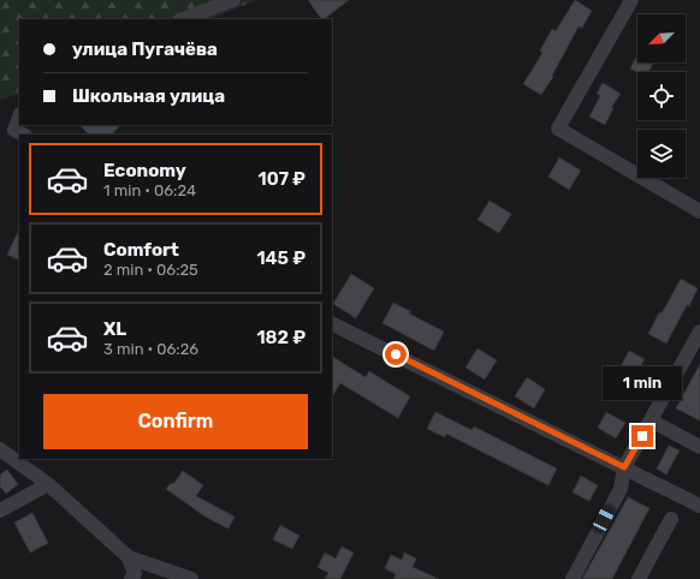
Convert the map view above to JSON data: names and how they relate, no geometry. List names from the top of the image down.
{
  "north": "bottom left",
  "page": {
    "banner": ["улица Пугачёва", "Школьная улица"],
    "list": [
      {
        "name": "Economy",
        "note": "1 min · 06:24",
        "value": "107 ₽"
      },
      {
        "name": "Comfort",
        "note": "2 min · 06:25",
        "value": "145 ₽"
      },
      {
        "name": "XL",
        "note": "3 min · 06:26",
        "value": "182 ₽"
      }
    ],
    "bubble": "1 min",
    "buttons": "Confirm"
  }
}
